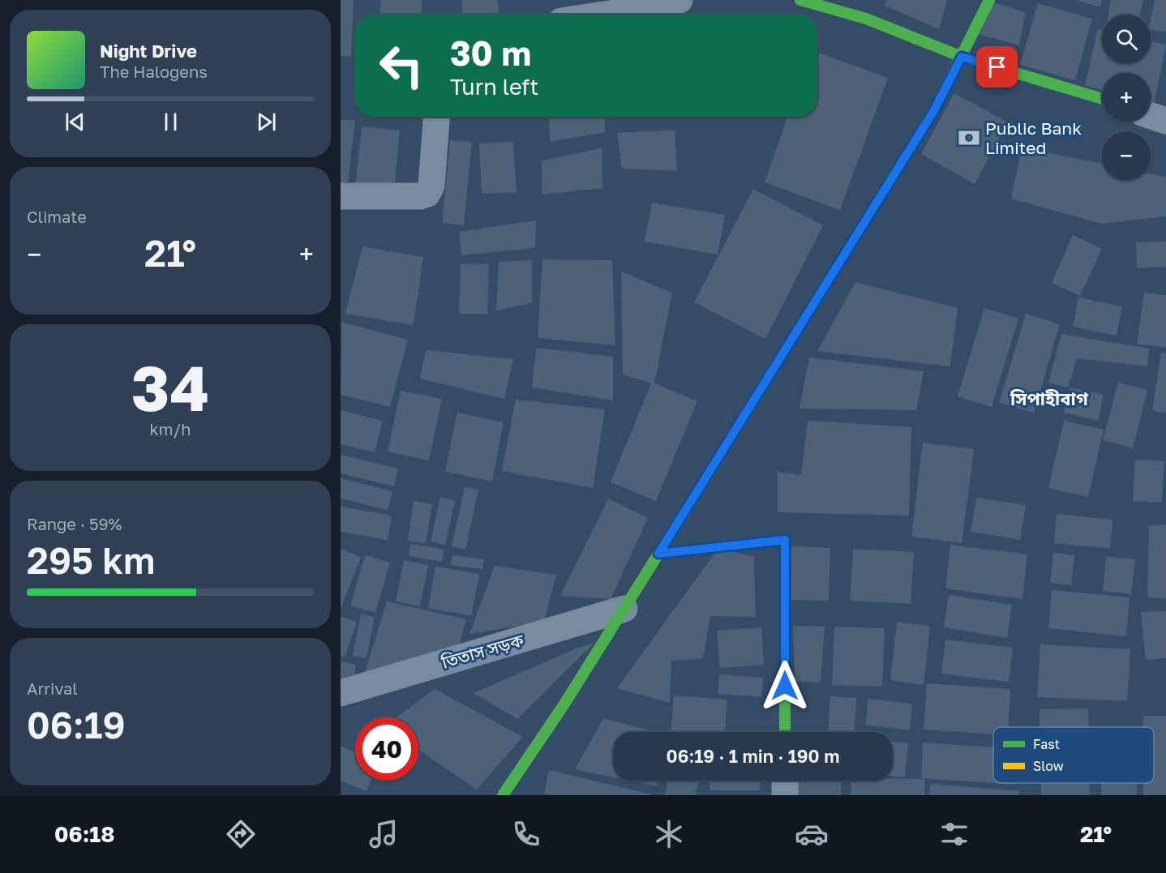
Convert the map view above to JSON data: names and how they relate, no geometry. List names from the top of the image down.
{
  "streets": {
    "street": ["তিতাস সড়ক"]
  },
  "districts": ["সিপাহীবাগ"],
  "places": {
    "bank": ["Public Bank Limited"]
  },
  "legend": ["Fast", "Slow"],
  "page": {
    "map_buttons": ["+", "−"],
    "turn": ["30 m", "Turn left"],
    "song": ["Night Drive", "The Halogens"],
    "tile": [
      "Climate",
      ["34", "km/h"],
      ["Range · 59%", "295 km"],
      ["Arrival", "06:19"]
    ],
    "heat": ["−", "21°", "+"],
    "limit": "40",
    "trip": "06:19 · 1 min · 190 m",
    "tabs": ["06:18", "21°"]
  }
}
